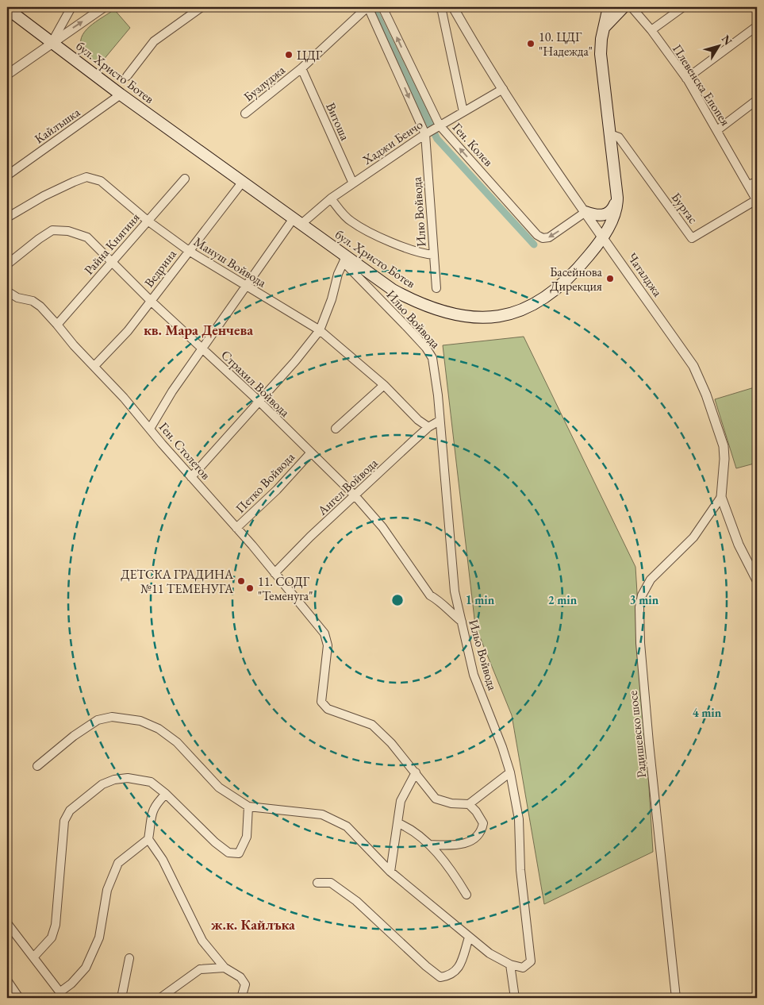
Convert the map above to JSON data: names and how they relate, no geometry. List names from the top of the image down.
{
  "streets": {
    "main road": ["бул. Христо Ботев"],
    "street": [
      "Бузлуджа",
      "Плевенска Епопея",
      "Витоша",
      "Кайлъшка",
      "Хаджи Бенчо",
      "Ген. Колев",
      "Бургас",
      "Илю Войвода",
      "Райна Княгиня",
      "Мануш Войвода",
      "Ведрина",
      "Чаталджа",
      "Ильо Войвода",
      "Страхил Войвода",
      "Ген. Столетов",
      "Петко Войвода",
      "Ангел Войвода",
      "Радишевско шосе"
    ]
  },
  "crossings": [
    ["бул. Христо Ботев", "Кайлъшка"],
    ["бул. Христо Ботев", "Хаджи Бенчо"],
    ["бул. Христо Ботев", "Бургас"],
    ["бул. Христо Ботев", "Ведрина"],
    ["бул. Христо Ботев", "Чаталджа"],
    ["бул. Христо Ботев", "Ильо Войвода"],
    ["Бузлуджа", "Витоша"],
    ["Бузлуджа", "Ген. Колев"],
    ["Плевенска Епопея", "Бургас"],
    ["Витоша", "Хаджи Бенчо"],
    ["Хаджи Бенчо", "Ген. Колев"],
    ["Хаджи Бенчо", "Илю Войвода"],
    ["Хаджи Бенчо", "Мануш Войвода"],
    ["Хаджи Бенчо", "Чаталджа"],
    ["Хаджи Бенчо", "Страхил Войвода"],
    ["Хаджи Бенчо", "Ген. Столетов"],
    ["Ген. Колев", "Илю Войвода"],
    ["Ген. Колев", "Чаталджа"],
    ["Райна Княгиня", "Мануш Войвода"],
    ["Райна Княгиня", "Страхил Войвода"],
    ["Райна Княгиня", "Ген. Столетов"],
    ["Мануш Войвода", "Ведрина"],
    ["Мануш Войвода", "Ангел Войвода"],
    ["Ведрина", "Страхил Войвода"],
    ["Ведрина", "Ген. Столетов"],
    ["Чаталджа", "Радишевско шосе"],
    ["Ильо Войвода", "Страхил Войвода"],
    ["Ильо Войвода", "Ангел Войвода"],
    ["Страхил Войвода", "Петко Войвода"],
    ["Страхил Войвода", "Ангел Войвода"],
    ["Ген. Столетов", "Петко Войвода"],
    ["Ген. Столетов", "Ангел Войвода"]
  ],
  "districts": ["кв. Мара Денчева", "ж.к. Кайлъка"],
  "places": [
    "10. ЦДГ \"Надежда\"",
    "ЦДГ",
    "Басейнова Дирекция",
    "ДЕТСКА ГРАДИНА №11 ТЕМЕНУГА",
    "11. СОДГ \"Теменуга\""
  ],
  "north": "top right",
  "rings": [
    "1 min",
    "2 min",
    "3 min",
    "4 min"
  ]
}
